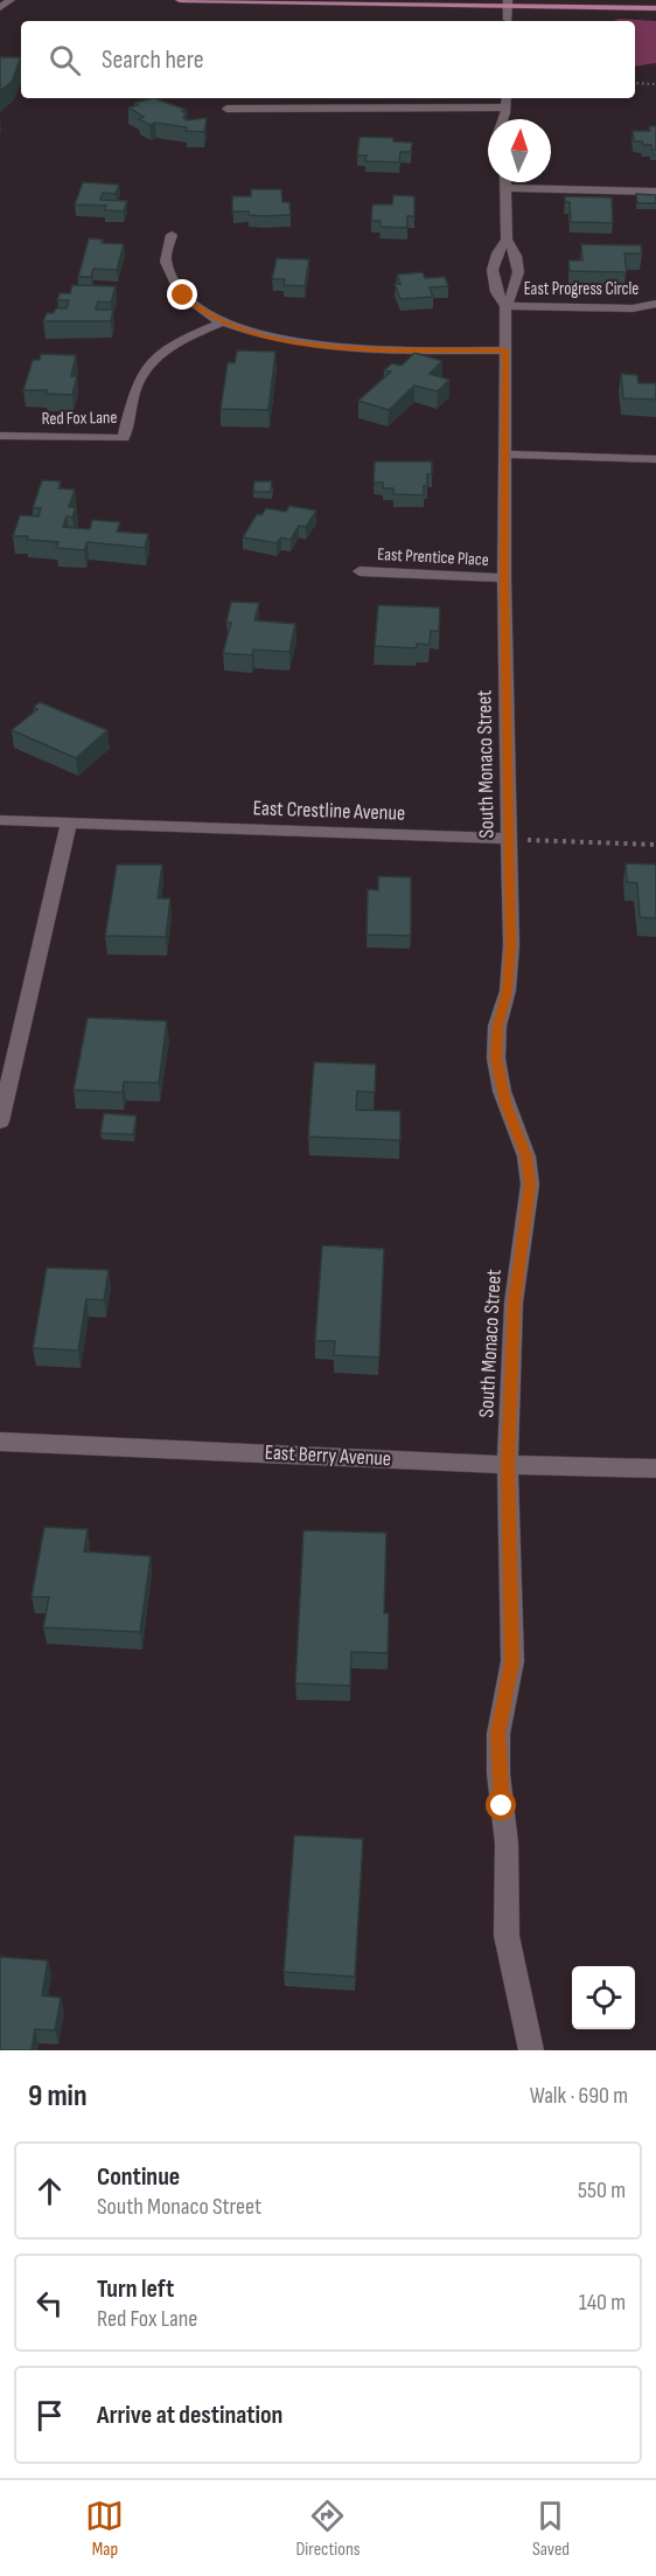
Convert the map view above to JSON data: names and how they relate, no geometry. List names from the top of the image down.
{
  "streets": {
    "street": [
      "East Progress Circle",
      "Red Fox Lane",
      "East Prentice Place",
      "South Monaco Street",
      "East Crestline Avenue",
      "East Berry Avenue"
    ]
  },
  "crossings": [
    ["East Progress Circle", "South Monaco Street"],
    ["East Prentice Place", "South Monaco Street"],
    ["South Monaco Street", "East Crestline Avenue"],
    ["South Monaco Street", "East Berry Avenue"]
  ],
  "north": "top",
  "page": {
    "search": "Search here",
    "heading": ["9 min", "Walk · 690 m"],
    "list": [
      ["Continue", "South Monaco Street", "550 m"],
      ["Turn left", "Red Fox Lane", "140 m"],
      "Arrive at destination"
    ],
    "nav": ["Map", "Directions", "Saved"]
  }
}
